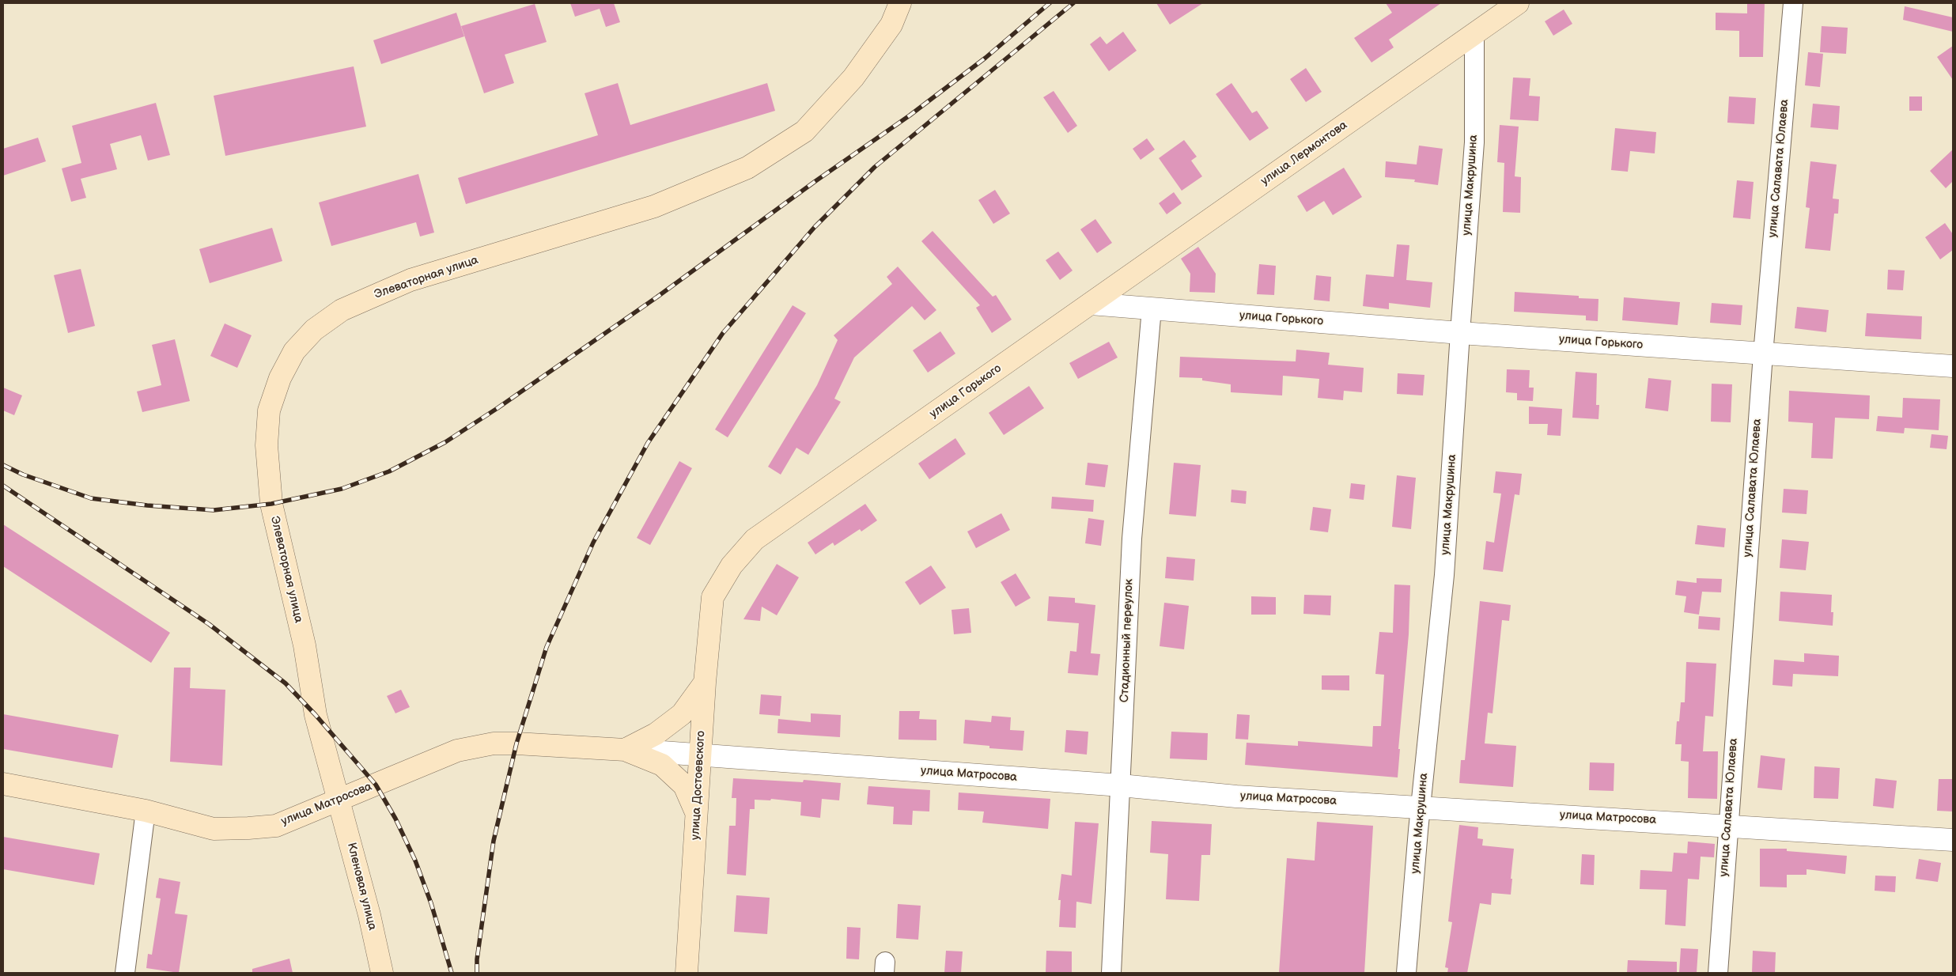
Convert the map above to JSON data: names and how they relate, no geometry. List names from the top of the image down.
{
  "streets": {
    "main road": [
      "улица Лермонтова",
      "Элеваторная улица",
      "улица Горького",
      "улица Матросова",
      "улица Достоевского",
      "Кленовая улица"
    ],
    "street": ["улица Салавата Юлаева", "улица Макрушина", "Стадионный переулок"]
  },
  "crossings": [
    ["улица Лермонтова", "улица Макрушина"],
    ["улица Лермонтова", "улица Горького"],
    ["улица Салавата Юлаева", "улица Горького"],
    ["улица Салавата Юлаева", "улица Матросова"],
    ["улица Макрушина", "улица Горького"],
    ["улица Макрушина", "улица Матросова"],
    ["Элеваторная улица", "улица Матросова"],
    ["Элеваторная улица", "Кленовая улица"],
    ["улица Горького", "Стадионный переулок"],
    ["улица Горького", "улица Достоевского"],
    ["Стадионный переулок", "улица Матросова"],
    ["улица Матросова", "улица Достоевского"],
    ["улица Матросова", "Кленовая улица"]
  ]
}
